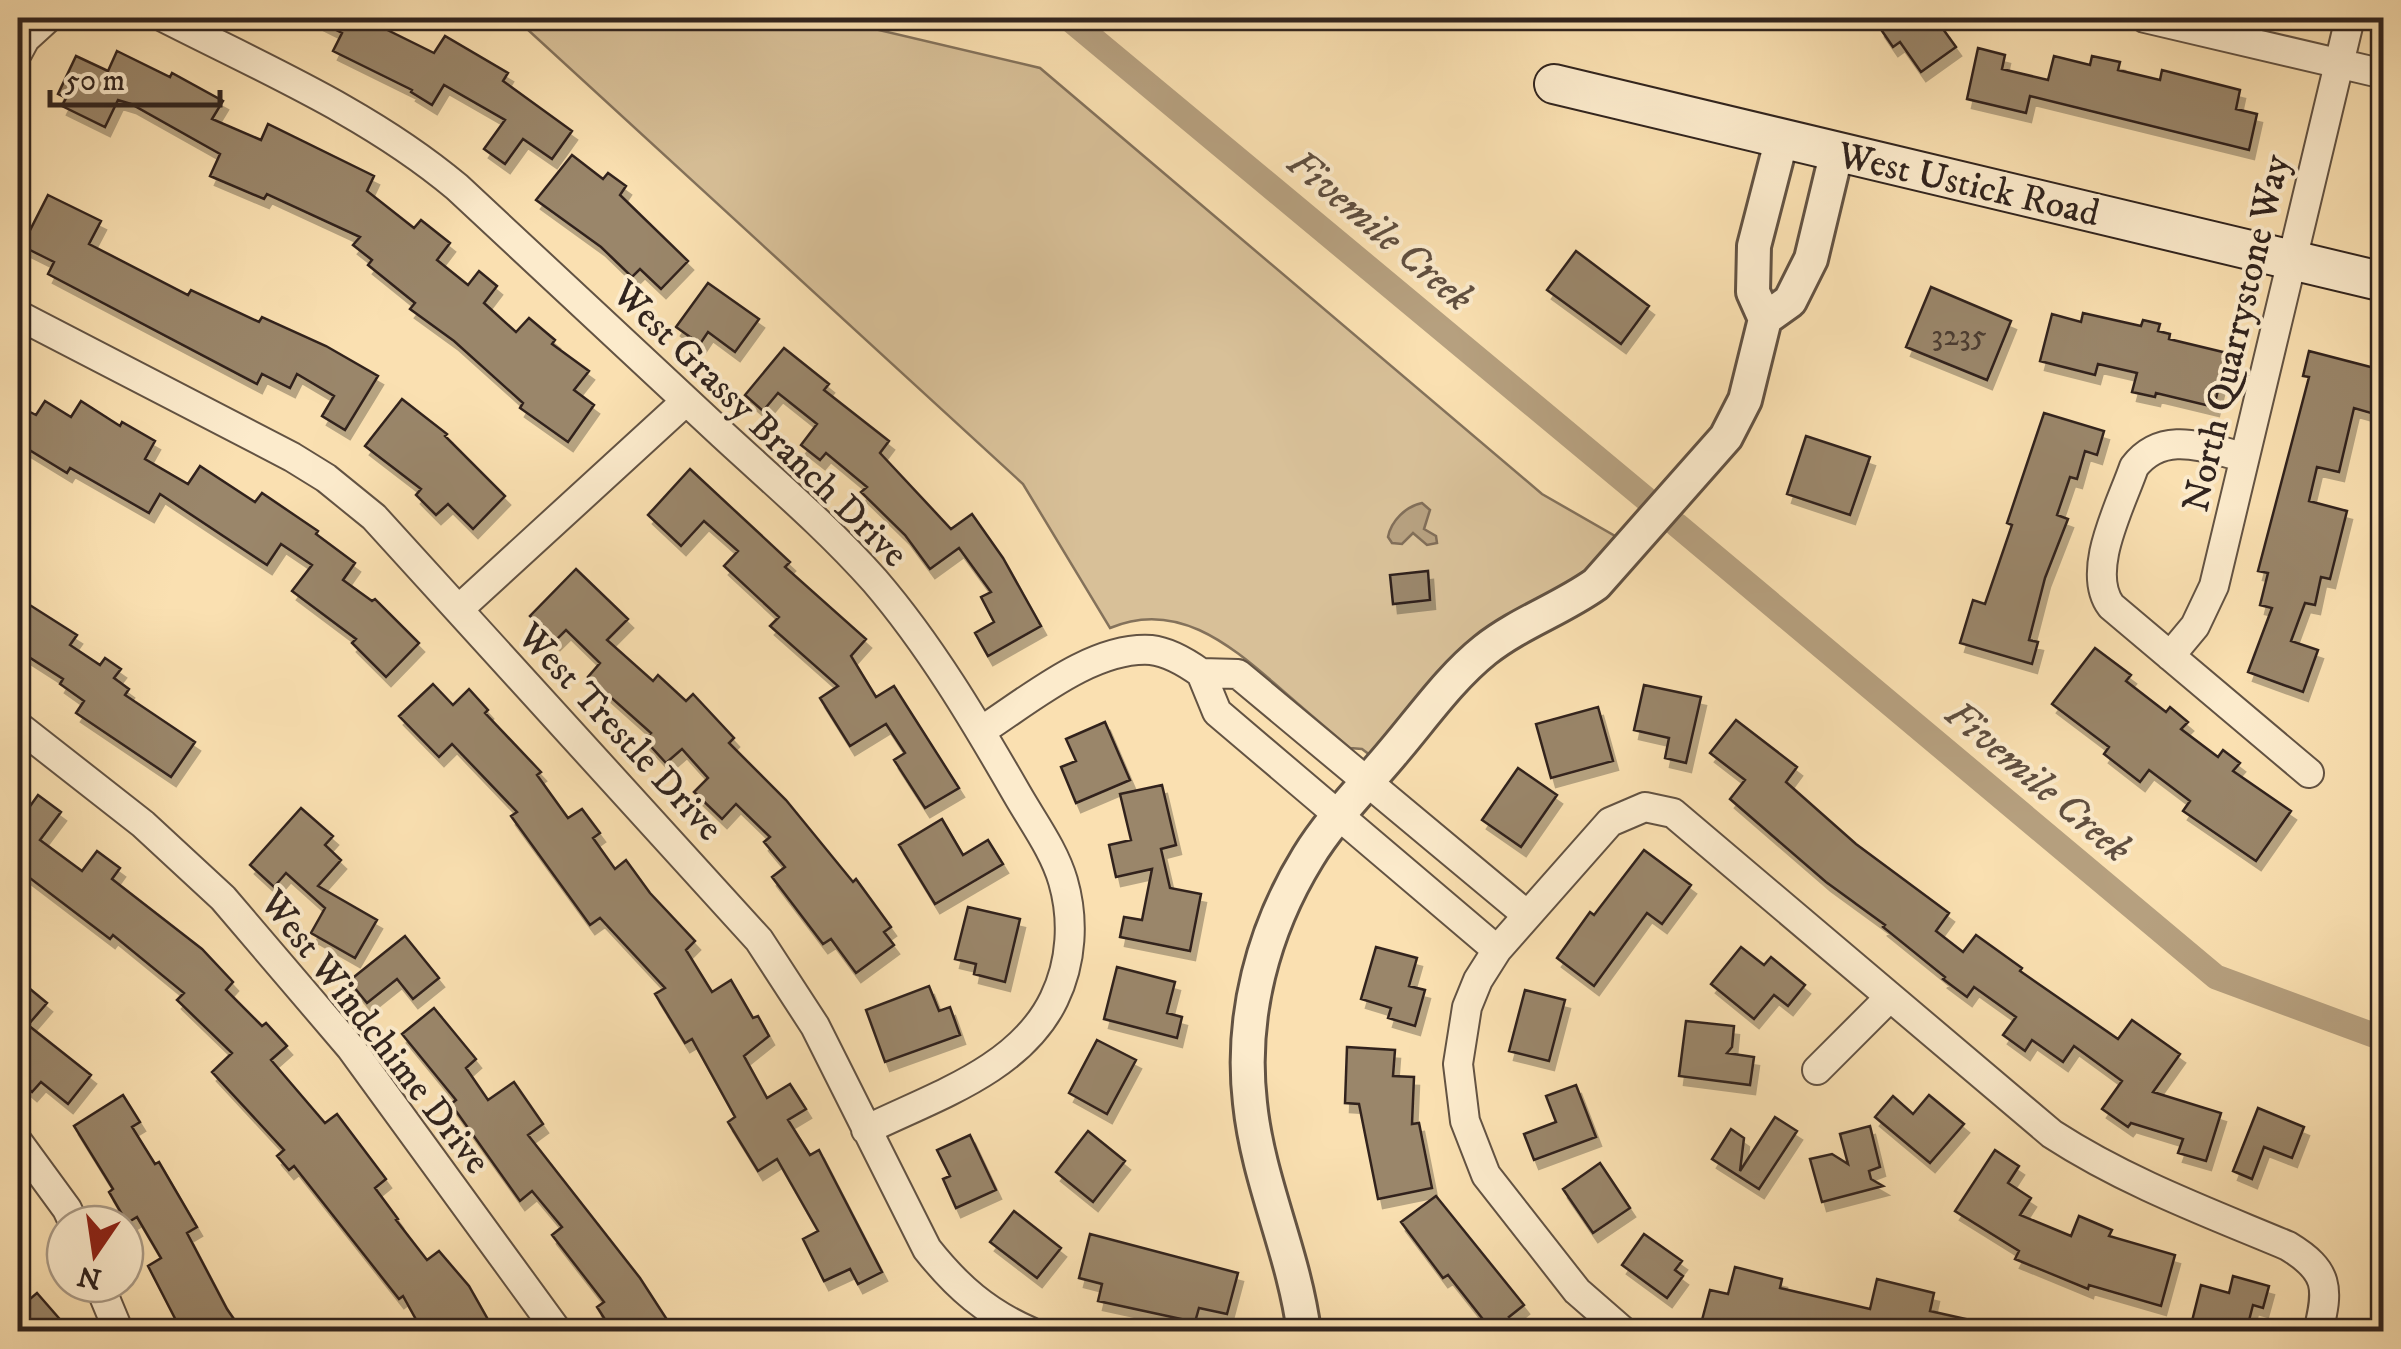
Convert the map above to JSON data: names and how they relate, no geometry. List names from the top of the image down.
{
  "streets": {
    "main road": ["West Ustick Road"],
    "street": [
      "North Quarrystone Way",
      "West Grassy Branch Drive",
      "West Trestle Drive",
      "West Windchime Drive"
    ]
  },
  "crossings": [
    ["West Ustick Road", "North Quarrystone Way"],
    ["West Grassy Branch Drive", "West Trestle Drive"]
  ],
  "water": ["Fivemile Creek"],
  "house_numbers": ["3235"],
  "scale_bar": "50 m",
  "north": "bottom"
}
